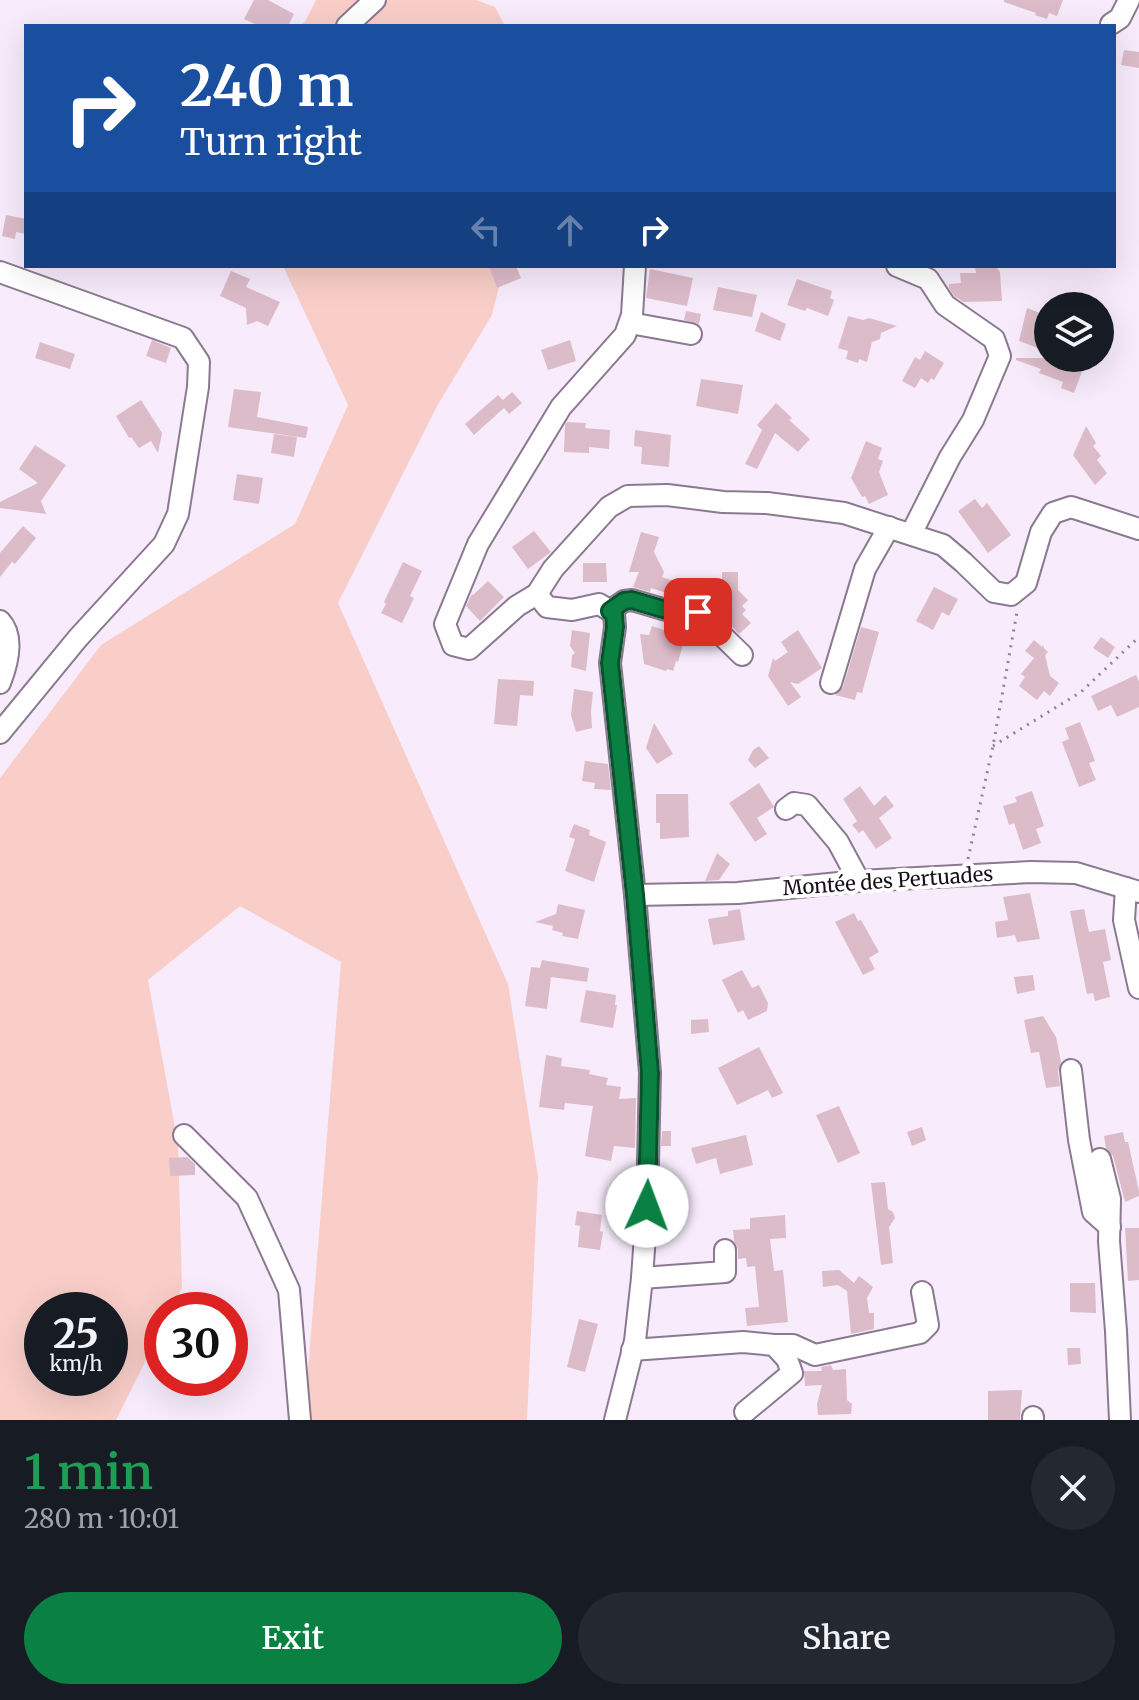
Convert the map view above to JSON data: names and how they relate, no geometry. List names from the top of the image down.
{
  "streets": {
    "street": ["Montée des Pertuades"]
  },
  "page": {
    "turn": ["240 m", "Turn right"],
    "speed": "25 km/h",
    "limit": "30",
    "heading": ["1 min", "280 m · 10:01"],
    "buttons": ["Exit", "Share"]
  }
}
